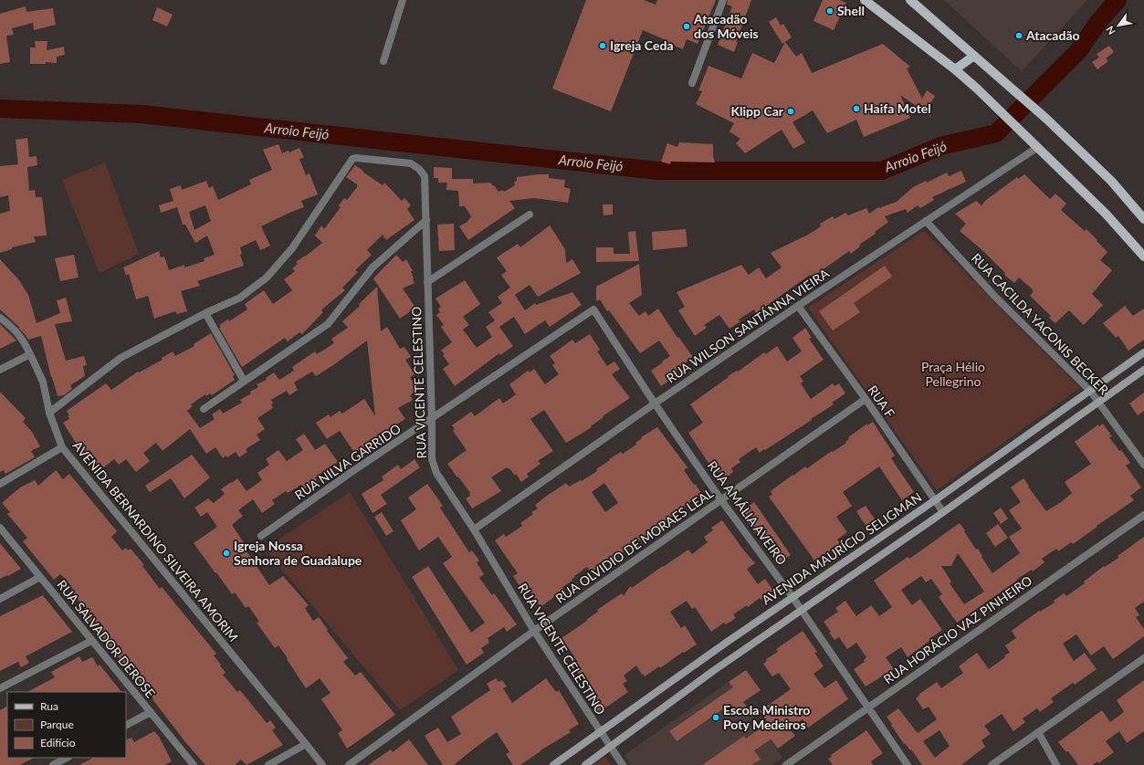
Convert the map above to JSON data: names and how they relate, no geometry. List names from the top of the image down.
{
  "streets": {
    "main road": ["AVENIDA MAURÍCIO SELIGMAN"],
    "street": [
      "RUA CACILDA YACONIS BECKER",
      "RUA WILSON SANTÁNNA VIEIRA",
      "RUA VICENTE CELESTINO",
      "RUA F",
      "RUA NILVA GARRIDO",
      "RUA AMÁLIA AVEIRO",
      "AVENIDA BERNARDINO SILVEIRA AMORIM",
      "RUA OLVIDIO DE MORAES LEAL",
      "RUA HORÁCIO VAZ PINHEIRO",
      "RUA SALVADOR DEROSE"
    ]
  },
  "crossings": [
    ["RUA CACILDA YACONIS BECKER", "RUA WILSON SANTÁNNA VIEIRA"],
    ["RUA CACILDA YACONIS BECKER", "AVENIDA MAURÍCIO SELIGMAN"],
    ["RUA WILSON SANTÁNNA VIEIRA", "RUA VICENTE CELESTINO"],
    ["RUA WILSON SANTÁNNA VIEIRA", "RUA F"],
    ["RUA WILSON SANTÁNNA VIEIRA", "RUA AMÁLIA AVEIRO"],
    ["RUA VICENTE CELESTINO", "RUA NILVA GARRIDO"],
    ["RUA VICENTE CELESTINO", "RUA OLVIDIO DE MORAES LEAL"],
    ["RUA VICENTE CELESTINO", "AVENIDA MAURÍCIO SELIGMAN"],
    ["RUA F", "RUA OLVIDIO DE MORAES LEAL"],
    ["RUA F", "AVENIDA MAURÍCIO SELIGMAN"],
    ["RUA NILVA GARRIDO", "RUA AMÁLIA AVEIRO"],
    ["RUA AMÁLIA AVEIRO", "RUA OLVIDIO DE MORAES LEAL"],
    ["RUA AMÁLIA AVEIRO", "AVENIDA MAURÍCIO SELIGMAN"],
    ["RUA AMÁLIA AVEIRO", "RUA HORÁCIO VAZ PINHEIRO"]
  ],
  "water": ["Arroio Feijó"],
  "parks": ["Praça Hélio Pellegrino"],
  "places": [
    "Shell",
    "Atacadão dos Móveis",
    "Atacadão",
    "Igreja Ceda",
    "Haifa Motel",
    "Klipp Car",
    "Igreja Nossa Senhora de Guadalupe",
    "Escola Ministro Poty Medeiros"
  ],
  "legend": ["Rua", "Parque", "Edifício"],
  "north": "bottom left"
}
